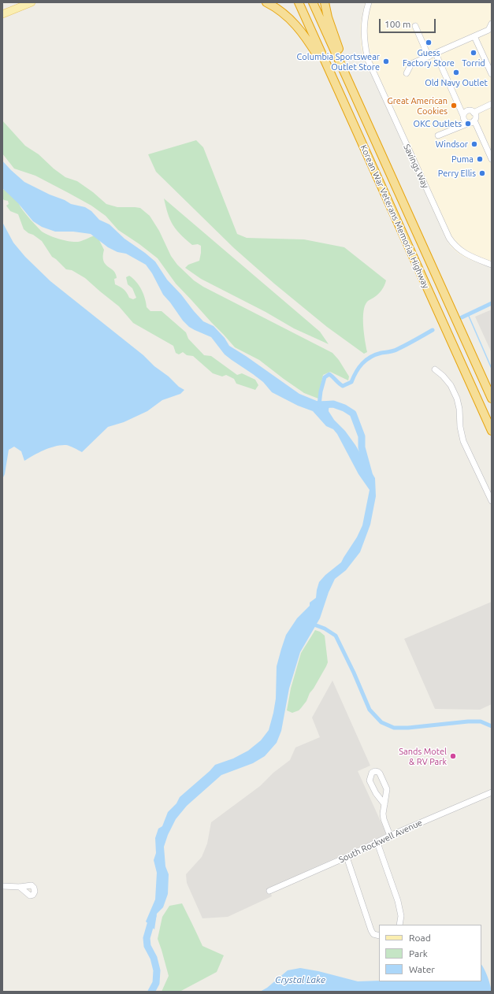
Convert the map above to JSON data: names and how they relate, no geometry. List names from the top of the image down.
{
  "streets": {
    "highway": ["Korean War Veterans Memorial Highway"],
    "street": ["Savings Way", "South Rockwell Avenue"]
  },
  "water": ["Crystal Lake"],
  "places": [
    "Guess Factory Store",
    "Torrid",
    "Columbia Sportswear Outlet Store",
    "Old Navy Outlet",
    "Great American Cookies",
    "OKC Outlets",
    "Windsor",
    "Puma",
    "Perry Ellis",
    "Sands Motel & RV Park"
  ],
  "legend": ["Road", "Park", "Water"],
  "scale_bar": "100 m"
}
